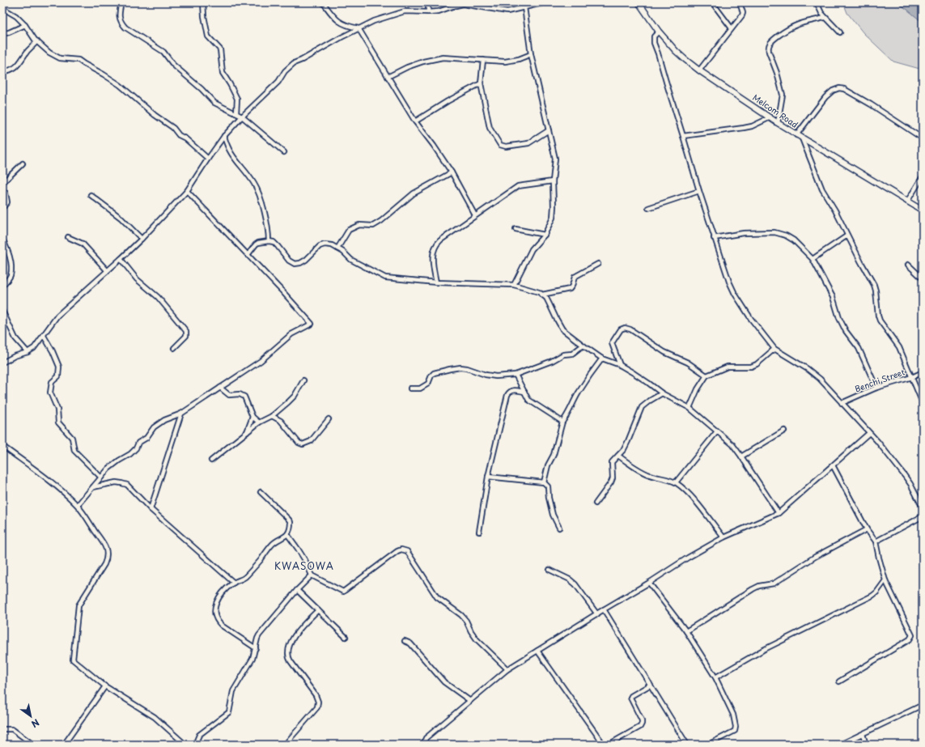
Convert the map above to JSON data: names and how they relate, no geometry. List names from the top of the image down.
{
  "streets": {
    "main road": ["Melcom Road"],
    "street": ["Benchi Street"]
  },
  "districts": ["KWASOWA"],
  "north": "bottom right"
}
